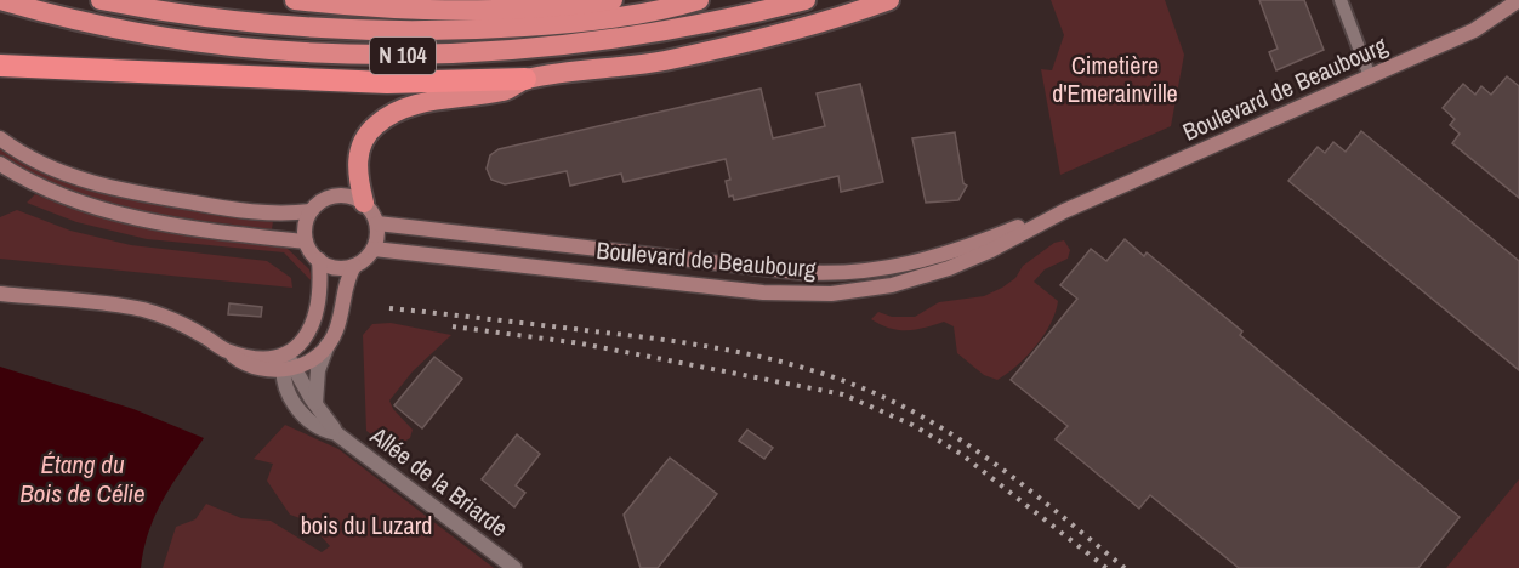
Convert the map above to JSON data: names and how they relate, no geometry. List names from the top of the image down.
{
  "streets": {
    "highway": ["N 104"],
    "main road": ["Boulevard de Beaubourg"],
    "street": ["Allée de la Briarde"]
  },
  "water": ["Étang du Bois de Célie"],
  "parks": ["Cimetière d'Emerainville", "bois du Luzard"]
}
